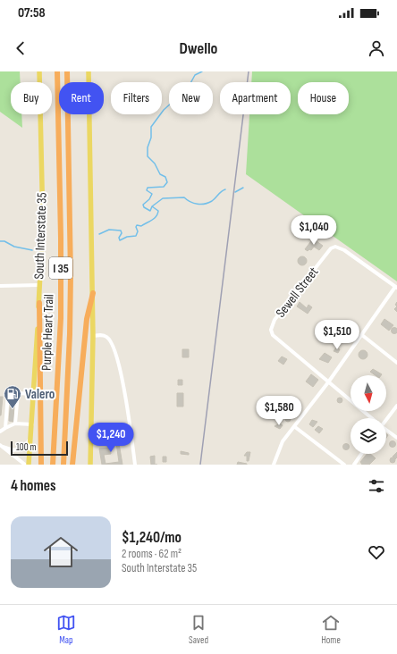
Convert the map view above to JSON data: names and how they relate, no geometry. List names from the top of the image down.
{
  "streets": {
    "highway": ["I 35", "Purple Heart Trail"],
    "main road": ["South Interstate 35"],
    "street": ["Sewell Street"]
  },
  "places": {
    "fuel station": ["Valero"]
  },
  "scale_bar": "100 m",
  "north": "bottom",
  "page": {
    "status": "07:58",
    "header": "Dwello",
    "chip": [
      "Buy",
      "Rent",
      "Filters",
      "New",
      "Apartment",
      "House"
    ],
    "price": [
      "$1,040",
      "$1,510",
      "$1,580",
      "$1,240"
    ],
    "scale": "100 m",
    "heading": "4 homes",
    "list": [
      {
        "name": "$1,240/mo",
        "note": "2 rooms · 62 m² · South Interstate 35"
      }
    ],
    "tabs": ["Map", "Saved", "Home"]
  }
}
